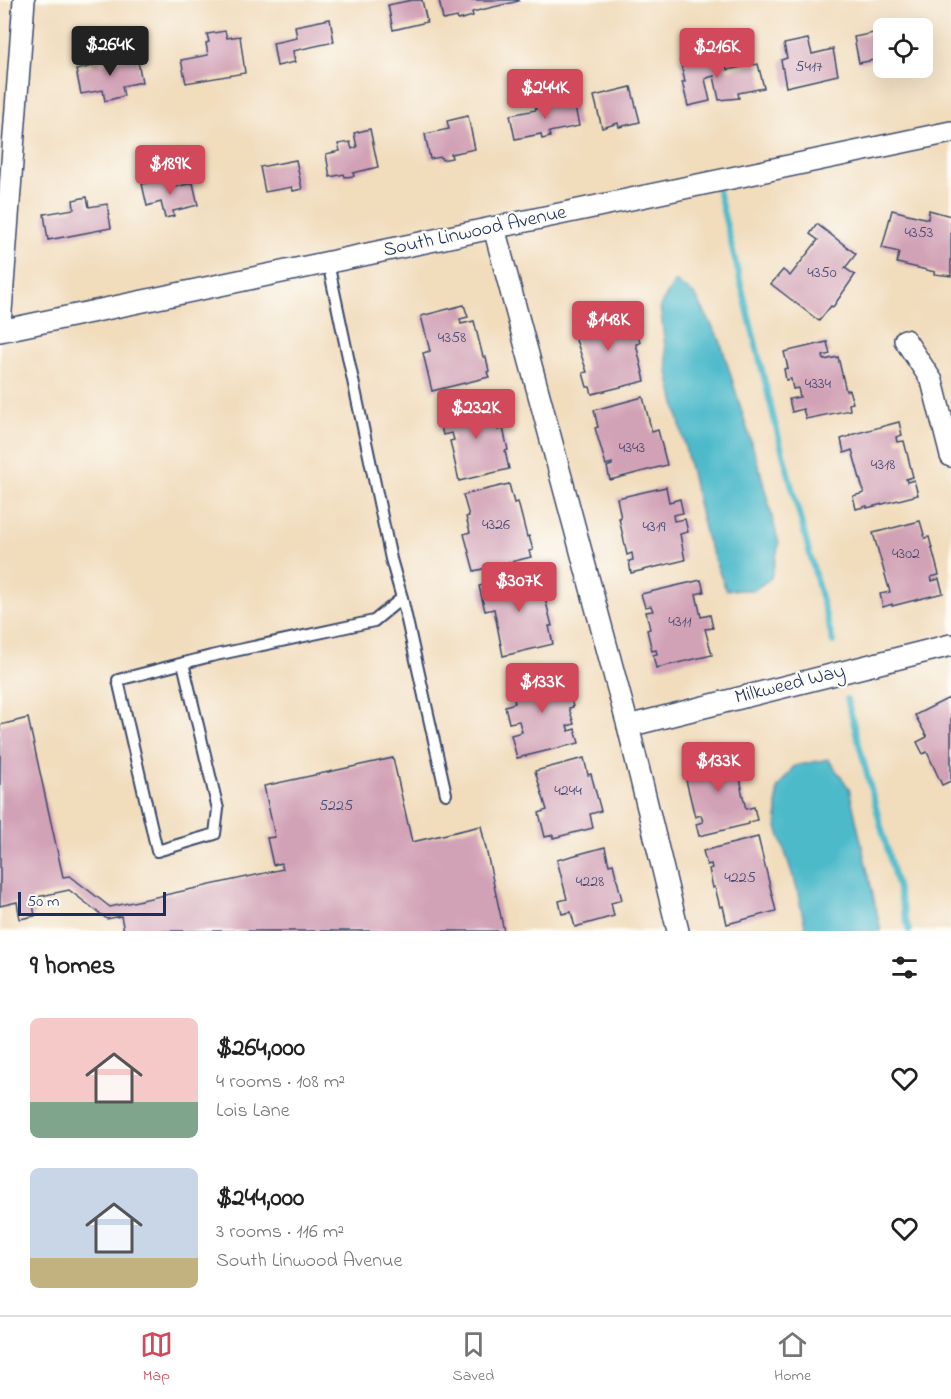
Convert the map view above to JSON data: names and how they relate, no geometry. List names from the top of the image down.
{
  "streets": {
    "street": ["South Linwood Avenue", "Milkweed Way"]
  },
  "house_numbers": [
    "5417",
    "4353",
    "4350",
    "4358",
    "4334",
    "4343",
    "4318",
    "4326",
    "4319",
    "4302",
    "4311",
    "4244",
    "5225",
    "4225",
    "4228"
  ],
  "scale_bar": "50 m",
  "page": {
    "price": [
      "$264K",
      "$216K",
      "$244K",
      "$189K",
      "$148K",
      "$232K",
      "$307K",
      "$133K",
      "$133K"
    ],
    "scale": "50 m",
    "heading": "9 homes",
    "list": [
      {
        "name": "$264,000",
        "note": "4 rooms · 108 m² · Lois Lane"
      },
      {
        "name": "$244,000",
        "note": "3 rooms · 116 m² · South Linwood Avenue"
      }
    ],
    "tabs": ["Map", "Saved", "Home"]
  }
}
